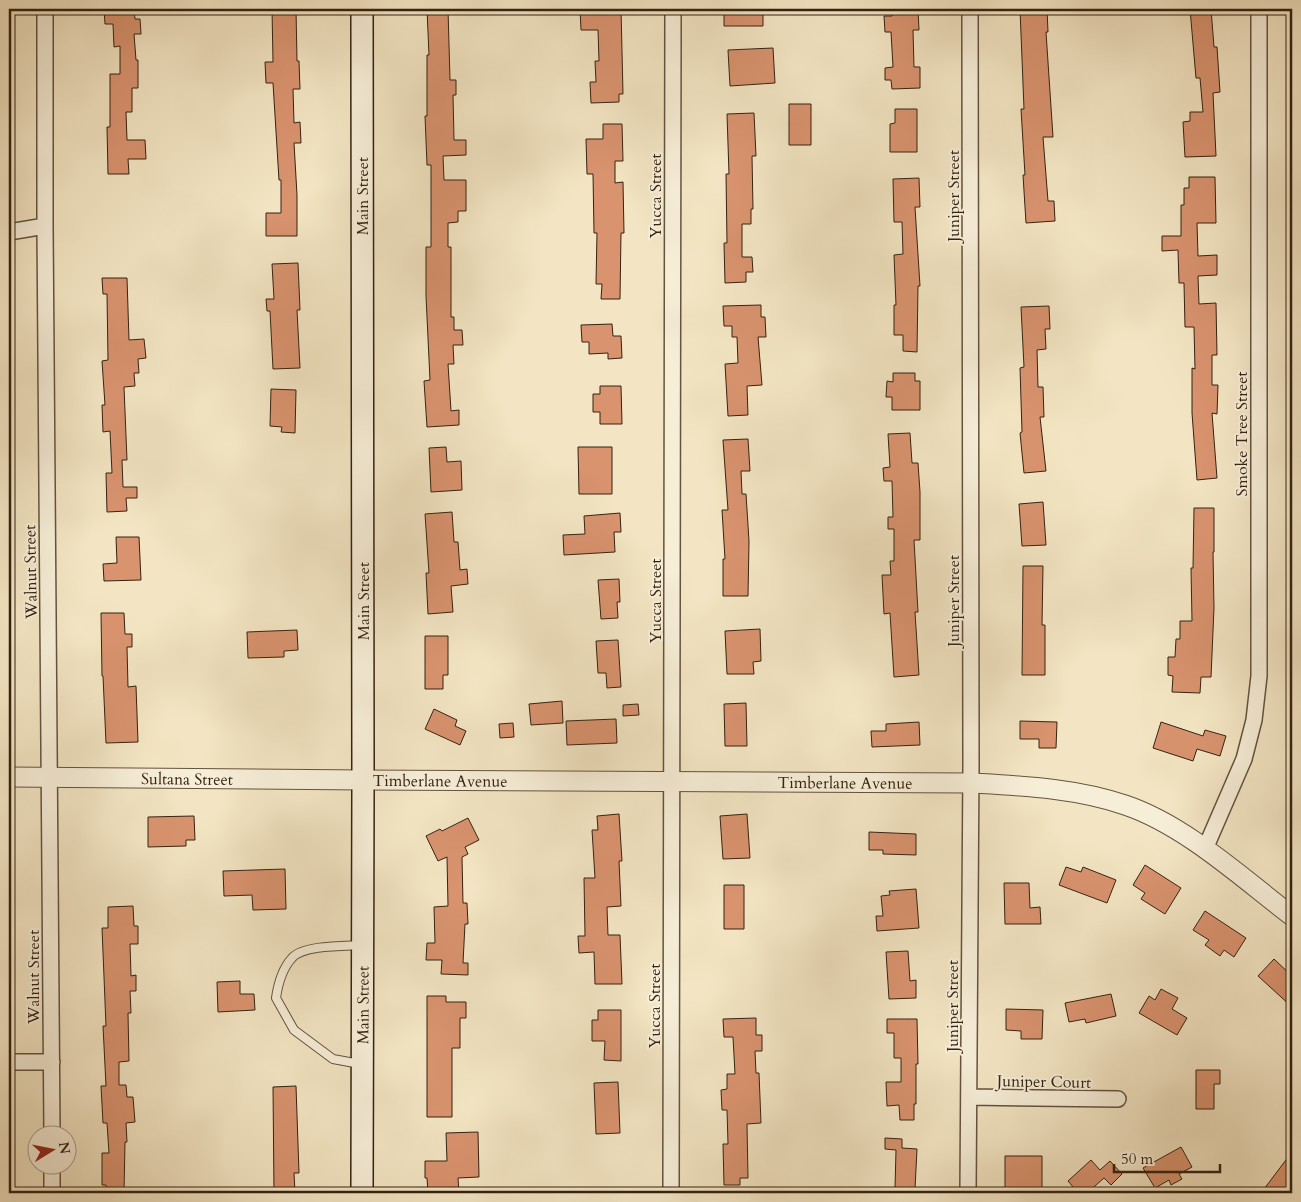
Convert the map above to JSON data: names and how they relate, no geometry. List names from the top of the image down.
{
  "streets": {
    "main road": ["Main Street"],
    "street": [
      "Yucca Street",
      "Juniper Street",
      "Smoke Tree Street",
      "Walnut Street",
      "Sultana Street",
      "Timberlane Avenue",
      "Juniper Court"
    ]
  },
  "crossings": [
    ["Main Street", "Sultana Street"],
    ["Main Street", "Timberlane Avenue"],
    ["Yucca Street", "Timberlane Avenue"],
    ["Juniper Street", "Timberlane Avenue"],
    ["Juniper Street", "Juniper Court"],
    ["Smoke Tree Street", "Timberlane Avenue"],
    ["Walnut Street", "Sultana Street"],
    ["Sultana Street", "Timberlane Avenue"]
  ],
  "scale_bar": "50 m",
  "north": "right"
}
